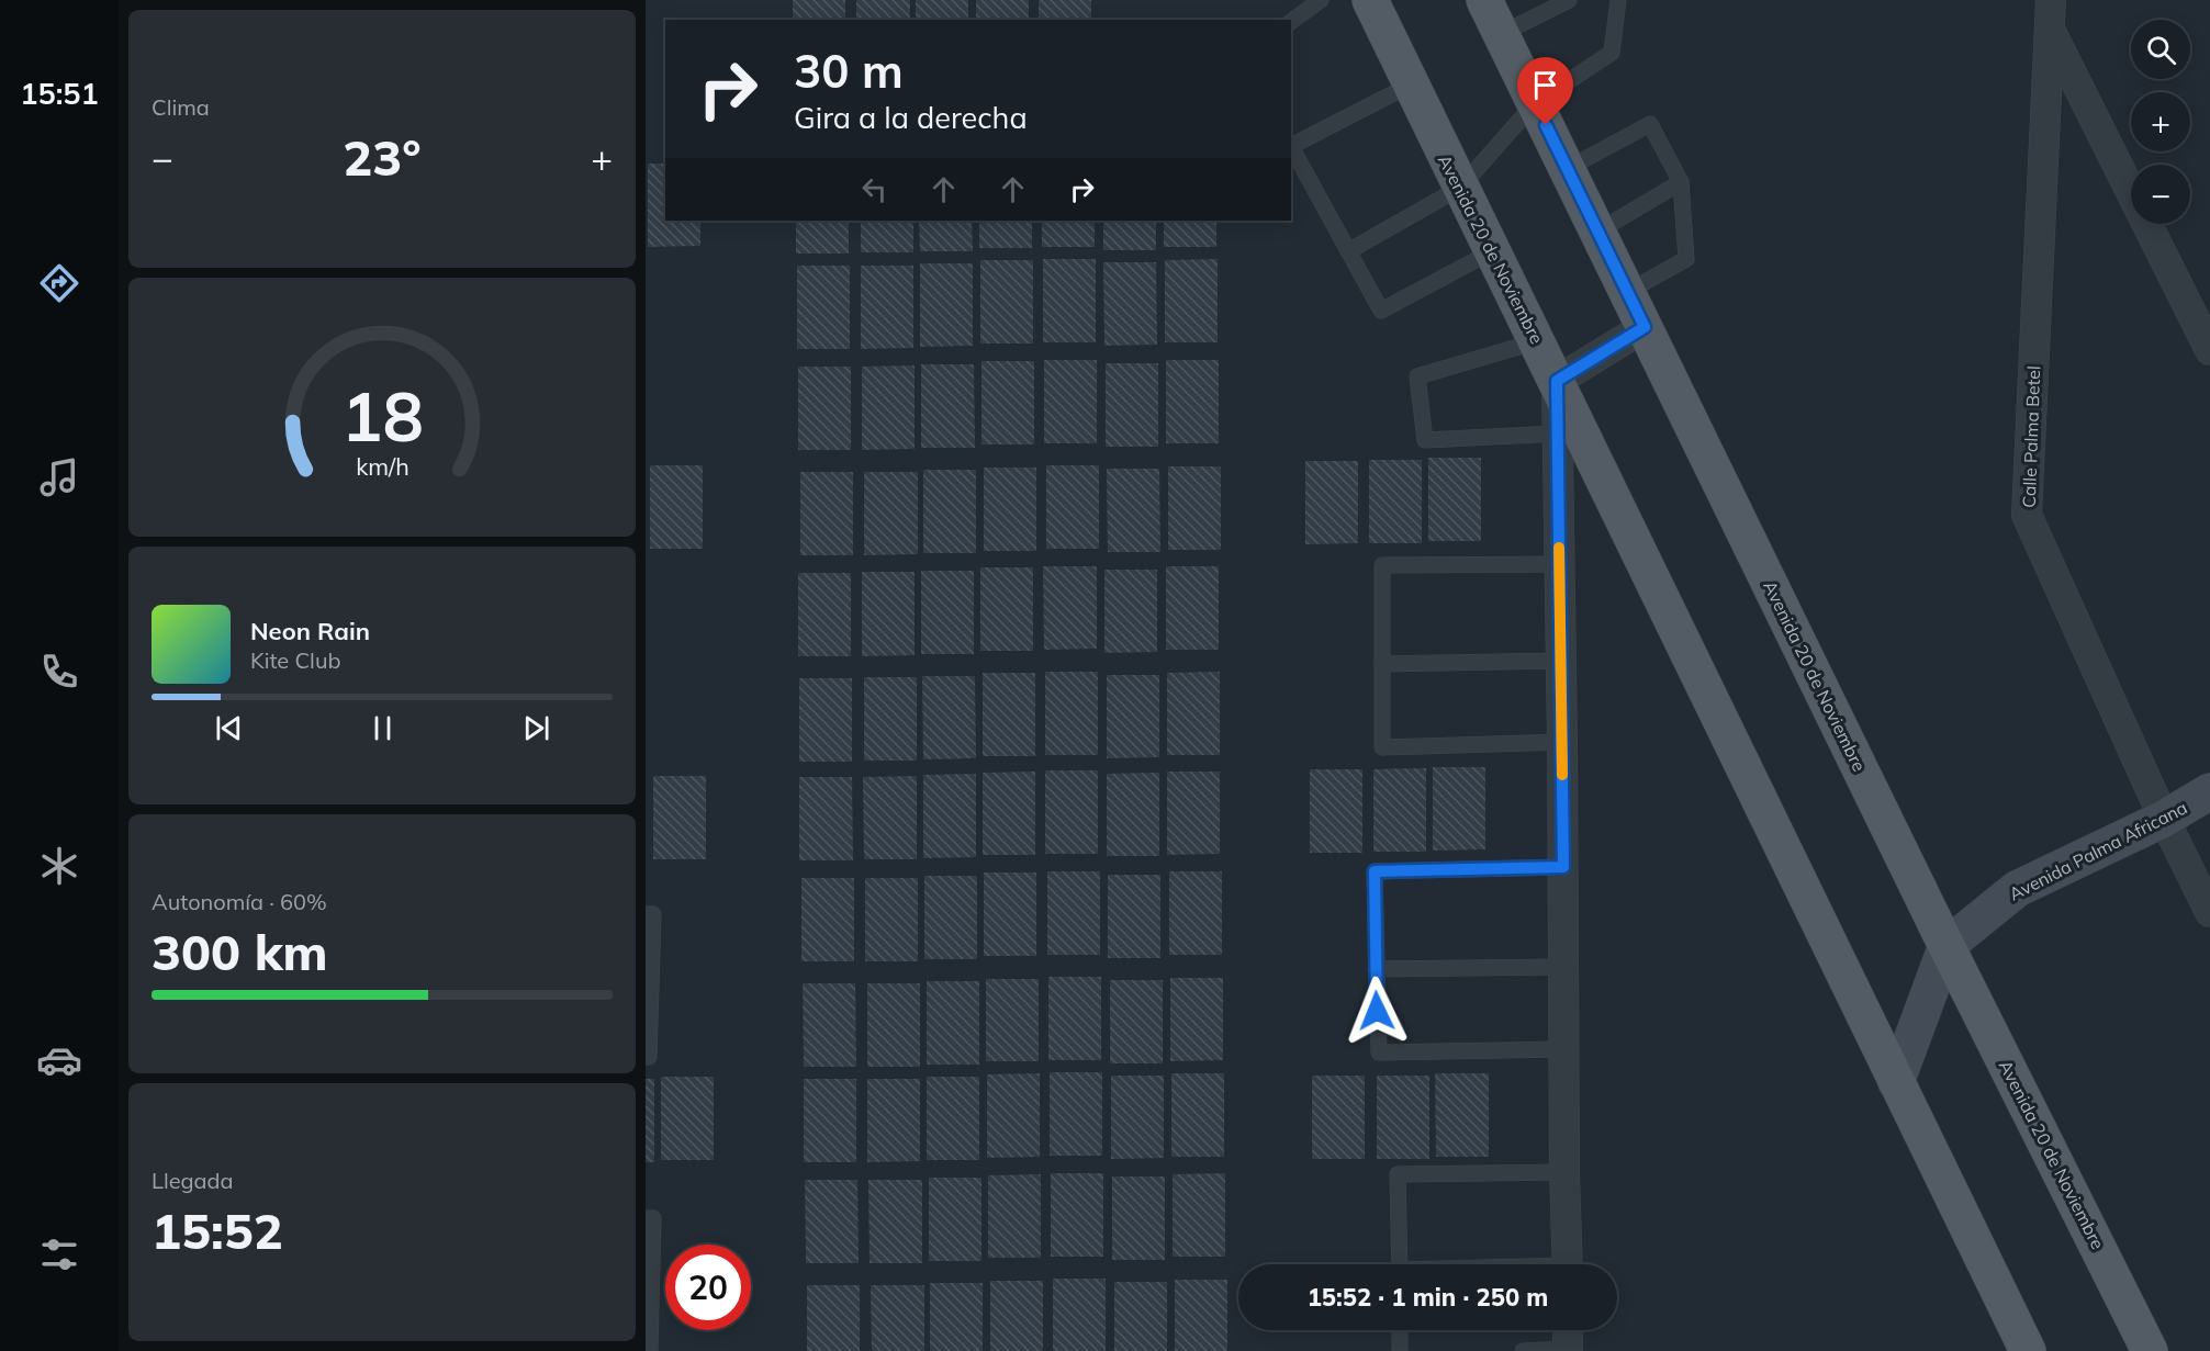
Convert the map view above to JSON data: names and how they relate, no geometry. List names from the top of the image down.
{
  "streets": {
    "main road": ["Avenida 20 de Noviembre"],
    "street": ["Calle Palma Betel", "Avenida Palma Africana"]
  },
  "crossings": [
    ["Avenida 20 de Noviembre", "Avenida Palma Africana"],
    ["Calle Palma Betel", "Avenida Palma Africana"]
  ],
  "page": {
    "tabs": "15:51",
    "tile": [
      "Clima",
      ["Autonomía · 60%", "300 km"],
      ["Llegada", "15:52"]
    ],
    "map_buttons": ["+", "−"],
    "turn": ["30 m", "Gira a la derecha"],
    "heat": ["−", "23°", "+"],
    "song": ["Neon Rain", "Kite Club"],
    "limit": "20",
    "trip": "15:52 · 1 min · 250 m",
    "gauge": ["18", "km/h"]
  }
}
